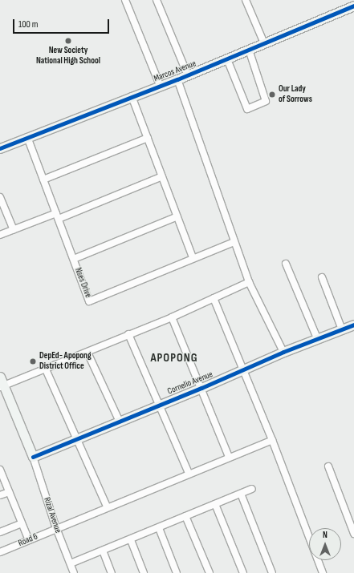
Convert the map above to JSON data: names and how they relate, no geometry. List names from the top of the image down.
{
  "streets": {
    "street": [
      "Marcos Avenue",
      "Nses Drive",
      "Cornelio Avenue",
      "Rizal Avenue",
      "Road 6"
    ]
  },
  "crossings": [
    ["Marcos Avenue", "Nses Drive"],
    ["Cornelio Avenue", "Rizal Avenue"],
    ["Rizal Avenue", "Road 6"]
  ],
  "districts": ["APOPONG"],
  "places": ["New Society National High School", "Our Lady of Sorrows", "DepEd- Apopong District Office"],
  "scale_bar": "100 m",
  "north": "top"
}
